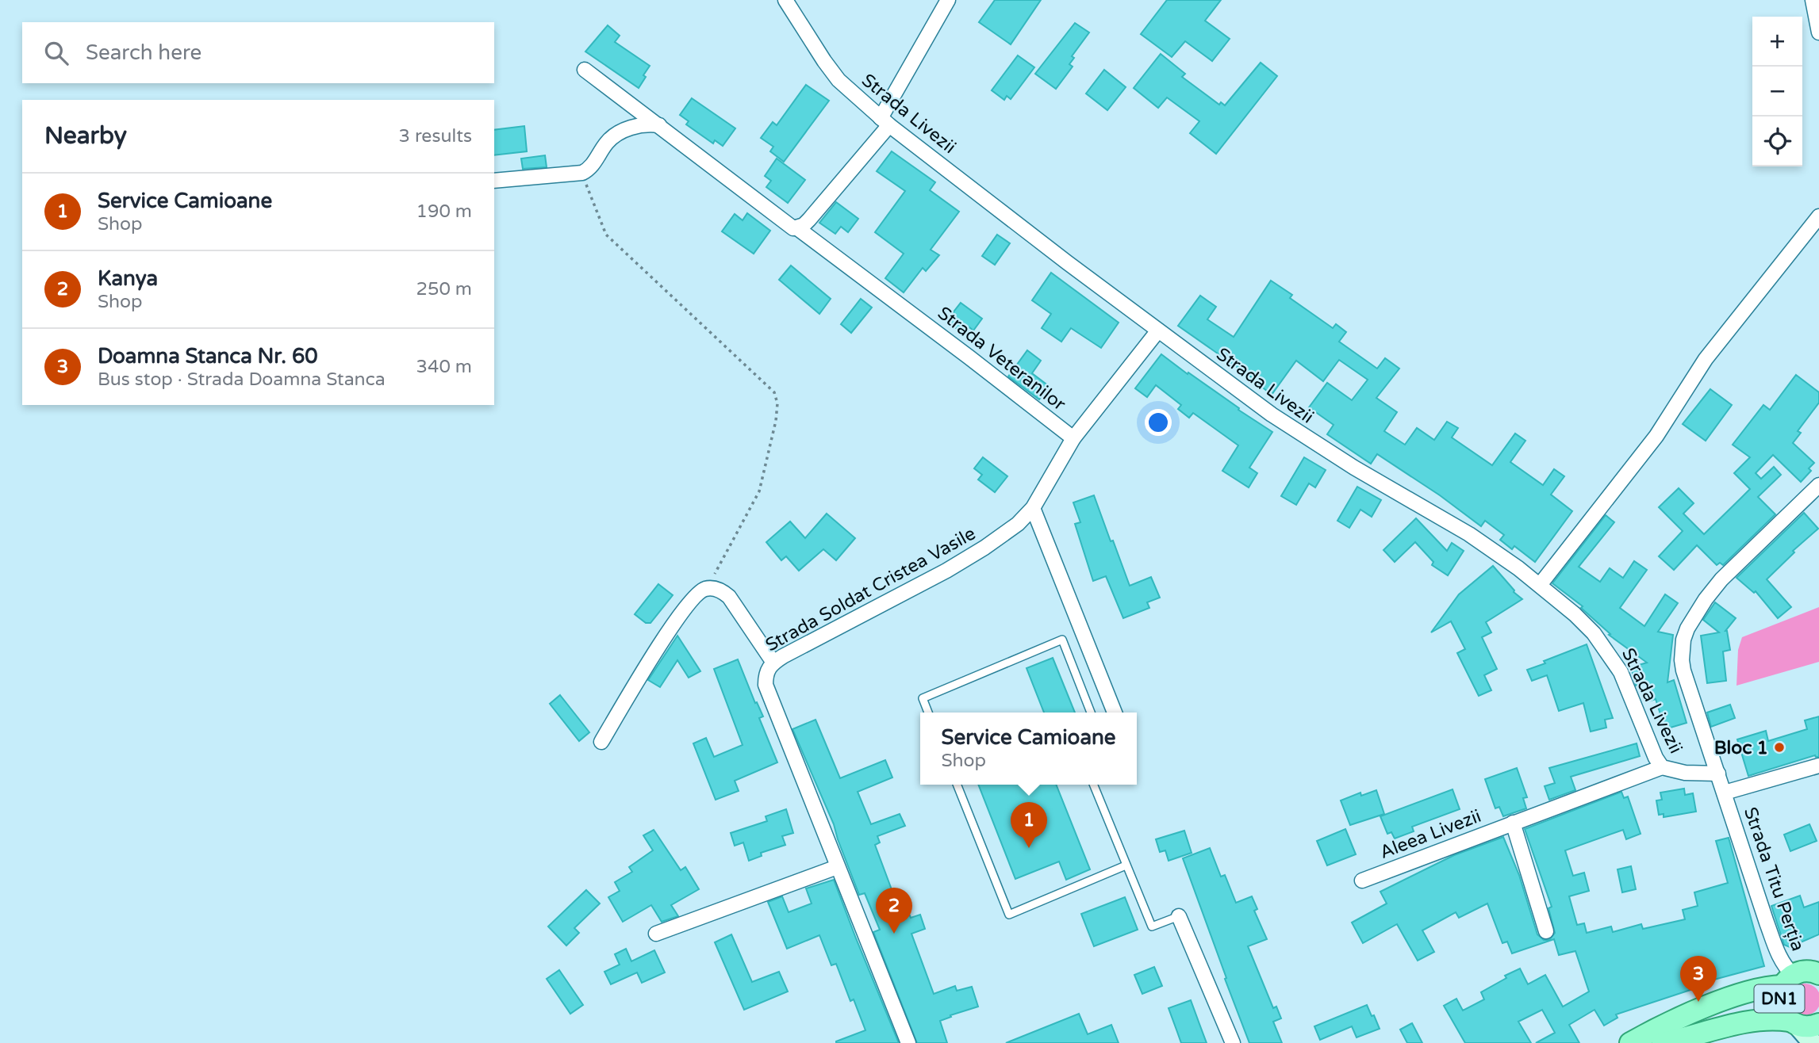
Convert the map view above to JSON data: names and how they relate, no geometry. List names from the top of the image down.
{
  "streets": {
    "main road": ["DN1"],
    "street": [
      "Strada Livezii",
      "Strada Veteranilor",
      "Strada Soldat Cristea Vasile",
      "Aleea Livezii",
      "Strada Titu Perția"
    ]
  },
  "crossings": [
    ["Strada Livezii", "Aleea Livezii"],
    ["Strada Livezii", "Strada Titu Perția"],
    ["Strada Veteranilor", "Strada Soldat Cristea Vasile"],
    ["Strada Titu Perția", "DN1"]
  ],
  "places": ["Bloc 1"],
  "page": {
    "map_buttons": ["+", "−"],
    "search": "Search here",
    "heading": ["Nearby", "3 results"],
    "list": [
      {
        "mark": "1",
        "name": "Service Camioane",
        "note": "Shop",
        "value": "190 m"
      },
      {
        "mark": "2",
        "name": "Kanya",
        "note": "Shop",
        "value": "250 m"
      },
      {
        "mark": "3",
        "name": "Doamna Stanca Nr. 60",
        "note": "Bus stop · Strada Doamna Stanca",
        "value": "340 m"
      }
    ],
    "popup": ["Service Camioane", "Shop"],
    "pins": ["1", "2", "3"]
  }
}
